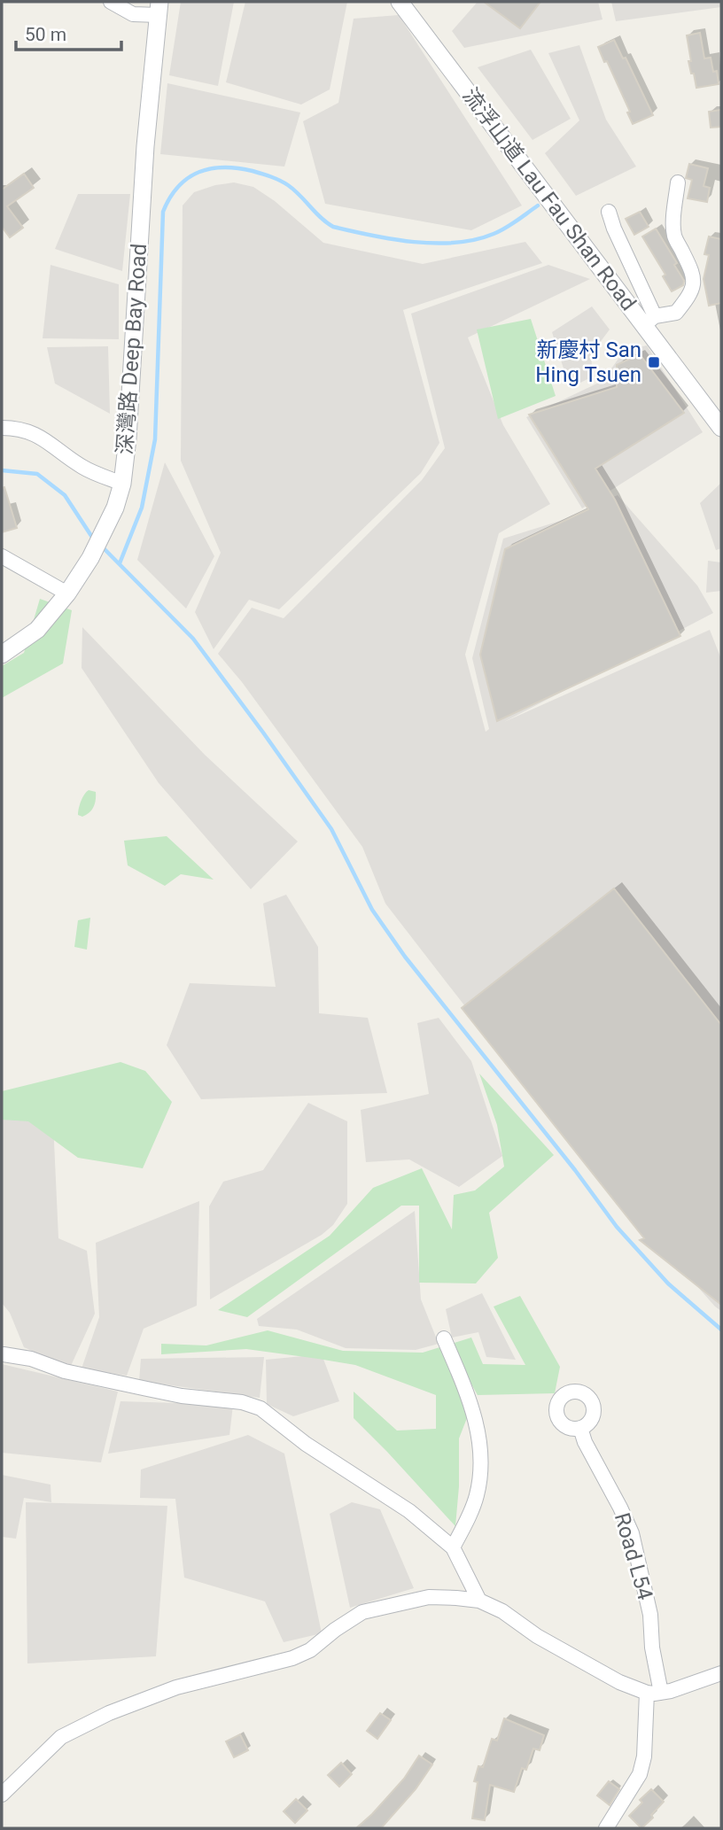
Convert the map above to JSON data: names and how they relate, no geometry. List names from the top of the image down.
{
  "streets": {
    "street": ["流浮山道 Lau Fau Shan Road", "深灣路 Deep Bay Road", "Road L54"]
  },
  "places": {
    "transit": ["新慶村 San Hing Tsuen"]
  },
  "scale_bar": "50 m"
}
